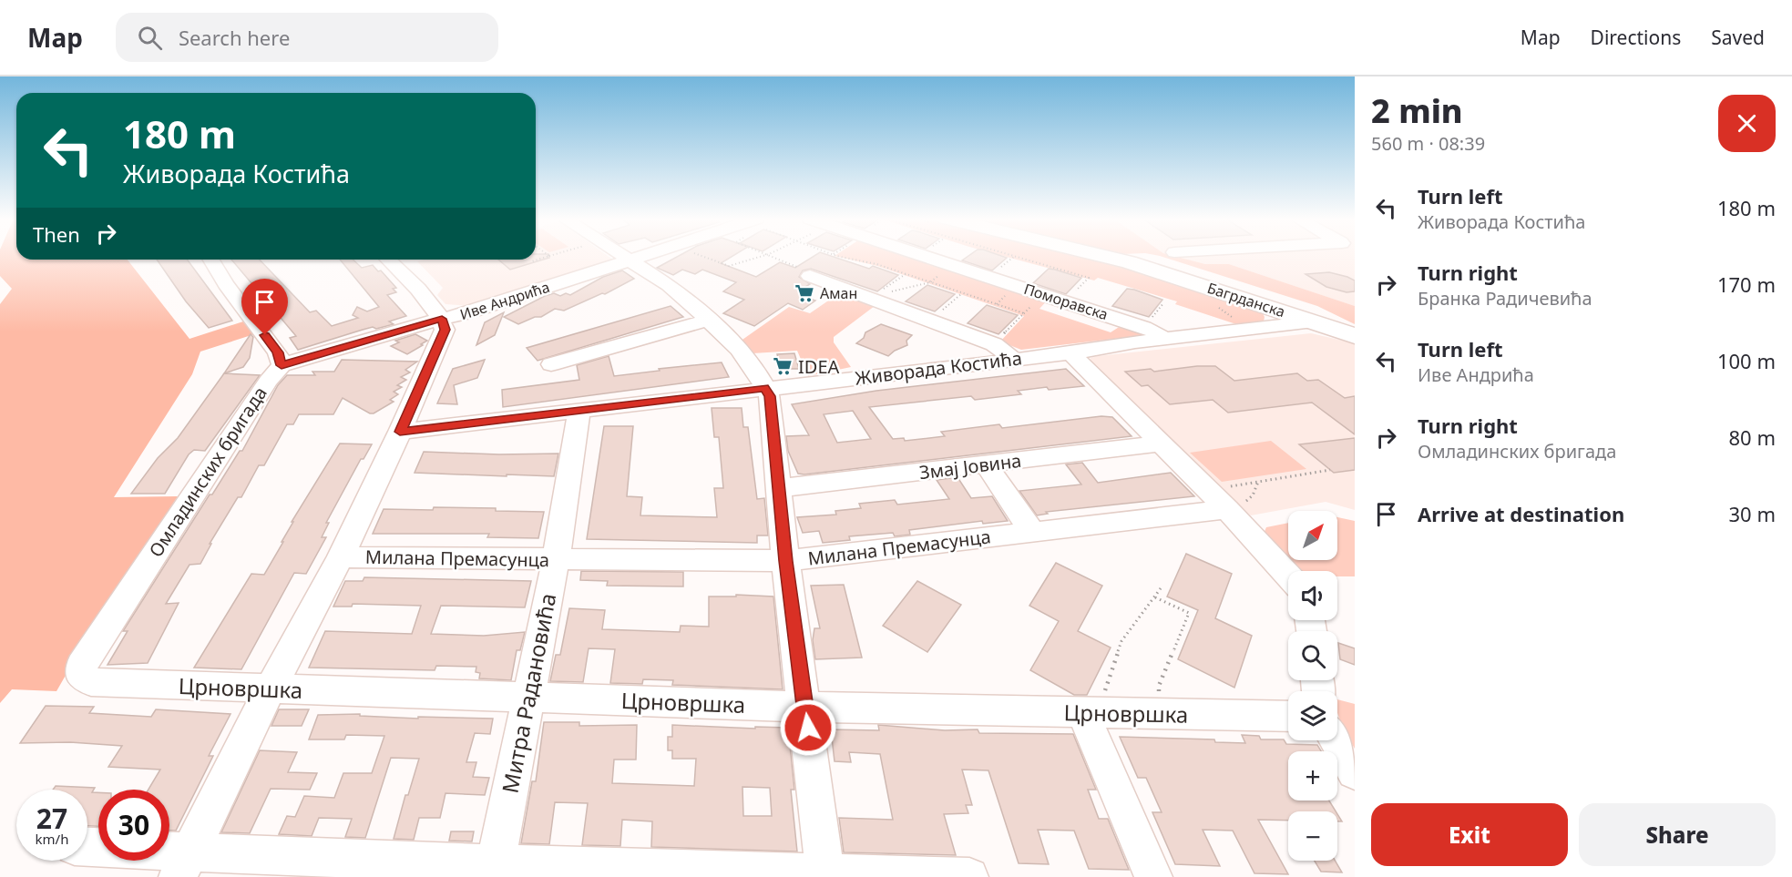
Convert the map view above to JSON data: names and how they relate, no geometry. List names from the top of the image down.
{
  "streets": {
    "main road": ["Багрданска"],
    "street": [
      "Иве Андрића",
      "Поморавска",
      "Живорада Костића",
      "Змај Јовина",
      "Омладинских бригада",
      "Милана Премасунца",
      "Црновршка",
      "Митра Радановића"
    ]
  },
  "crossings": [
    ["Багрданска", "Живорада Костића"],
    ["Иве Андрића", "Омладинских бригада"],
    ["Поморавска", "Живорада Костића"],
    ["Живорада Костића", "Митра Радановића"],
    ["Омладинских бригада", "Црновршка"],
    ["Милана Премасунца", "Митра Радановића"],
    ["Црновршка", "Митра Радановића"]
  ],
  "places": {
    "supermarket": ["Аман", "IDEA"]
  },
  "north": "top right",
  "page": {
    "header": "Map",
    "search": "Search here",
    "nav": ["Map", "Directions", "Saved"],
    "heading": ["2 min", "560 m · 08:39"],
    "turn": ["180 m", "Живорада Костића"],
    "list": [
      {
        "name": "Turn left",
        "note": "Живорада Костића",
        "value": "180 m"
      },
      {
        "name": "Turn right",
        "note": "Бранка Радичевића",
        "value": "170 m"
      },
      {
        "name": "Turn left",
        "note": "Иве Андрића",
        "value": "100 m"
      },
      {
        "name": "Turn right",
        "note": "Омладинских бригада",
        "value": "80 m"
      },
      {
        "name": "Arrive at destination",
        "value": "30 m"
      }
    ],
    "then": "Then",
    "map_buttons": ["+", "−"],
    "speed": "27 km/h",
    "limit": "30",
    "buttons": ["Exit", "Share"]
  }
}
